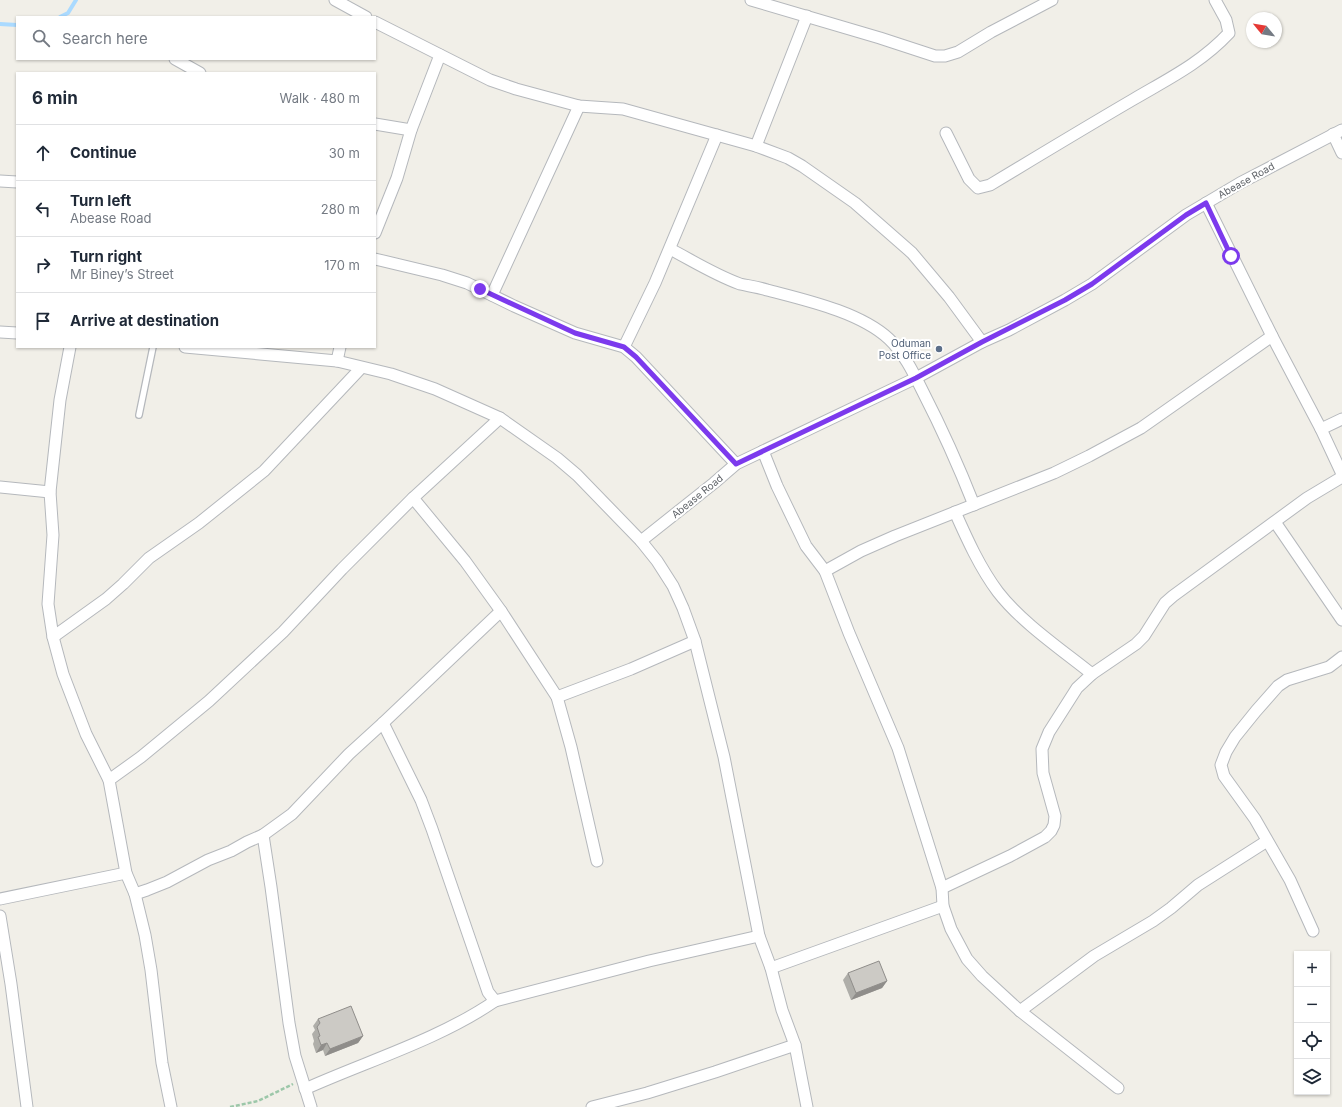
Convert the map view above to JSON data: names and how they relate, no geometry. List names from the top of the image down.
{
  "streets": {
    "street": ["Abease Road"]
  },
  "places": ["Oduman Post Office"],
  "north": "top left",
  "page": {
    "search": "Search here",
    "heading": ["6 min", "Walk · 480 m"],
    "list": [
      ["Continue", "30 m"],
      ["Turn left", "Abease Road", "280 m"],
      ["Turn right", "Mr Biney’s Street", "170 m"],
      "Arrive at destination"
    ],
    "map_buttons": ["+", "−"]
  }
}
